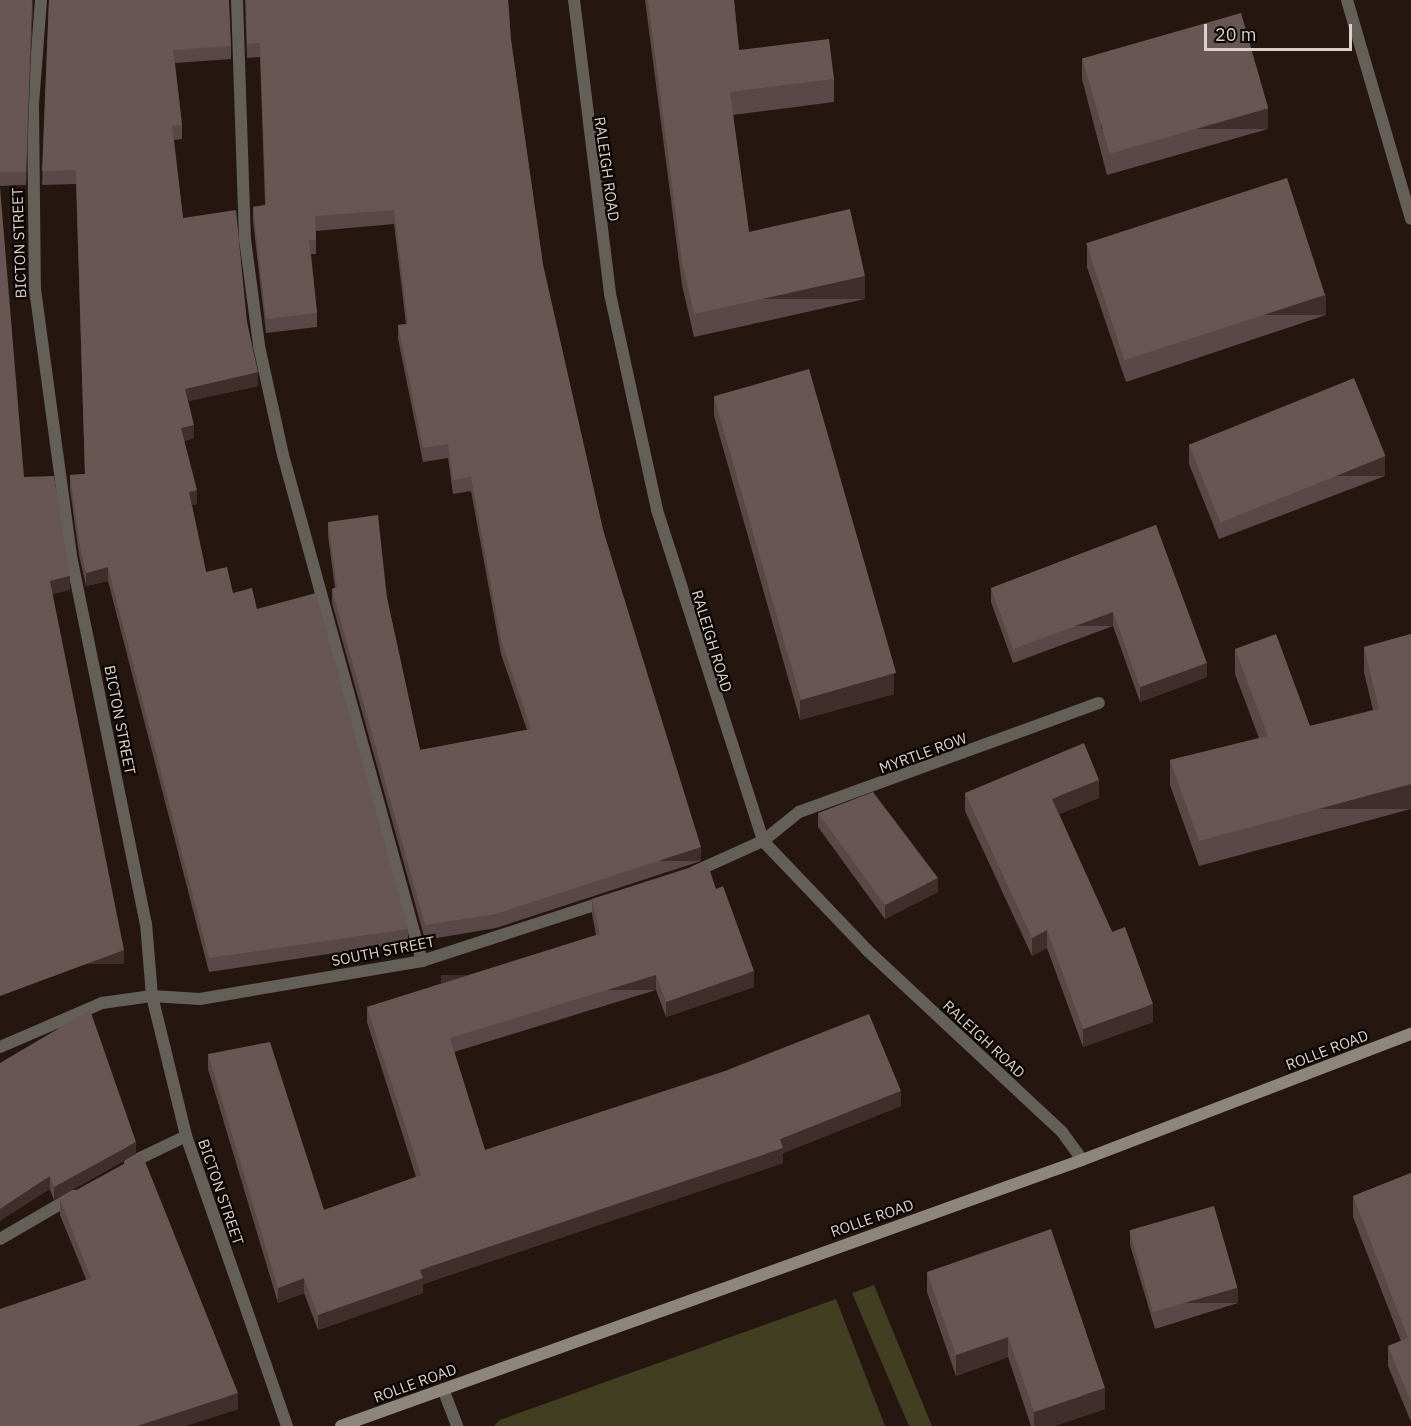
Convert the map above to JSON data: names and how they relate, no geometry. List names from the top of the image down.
{
  "streets": {
    "main road": ["ROLLE ROAD"],
    "street": [
      "RALEIGH ROAD",
      "BICTON STREET",
      "MYRTLE ROW",
      "SOUTH STREET"
    ]
  },
  "crossings": [
    ["RALEIGH ROAD", "MYRTLE ROW"],
    ["RALEIGH ROAD", "ROLLE ROAD"],
    ["BICTON STREET", "SOUTH STREET"]
  ],
  "scale_bar": "20 m"
}
